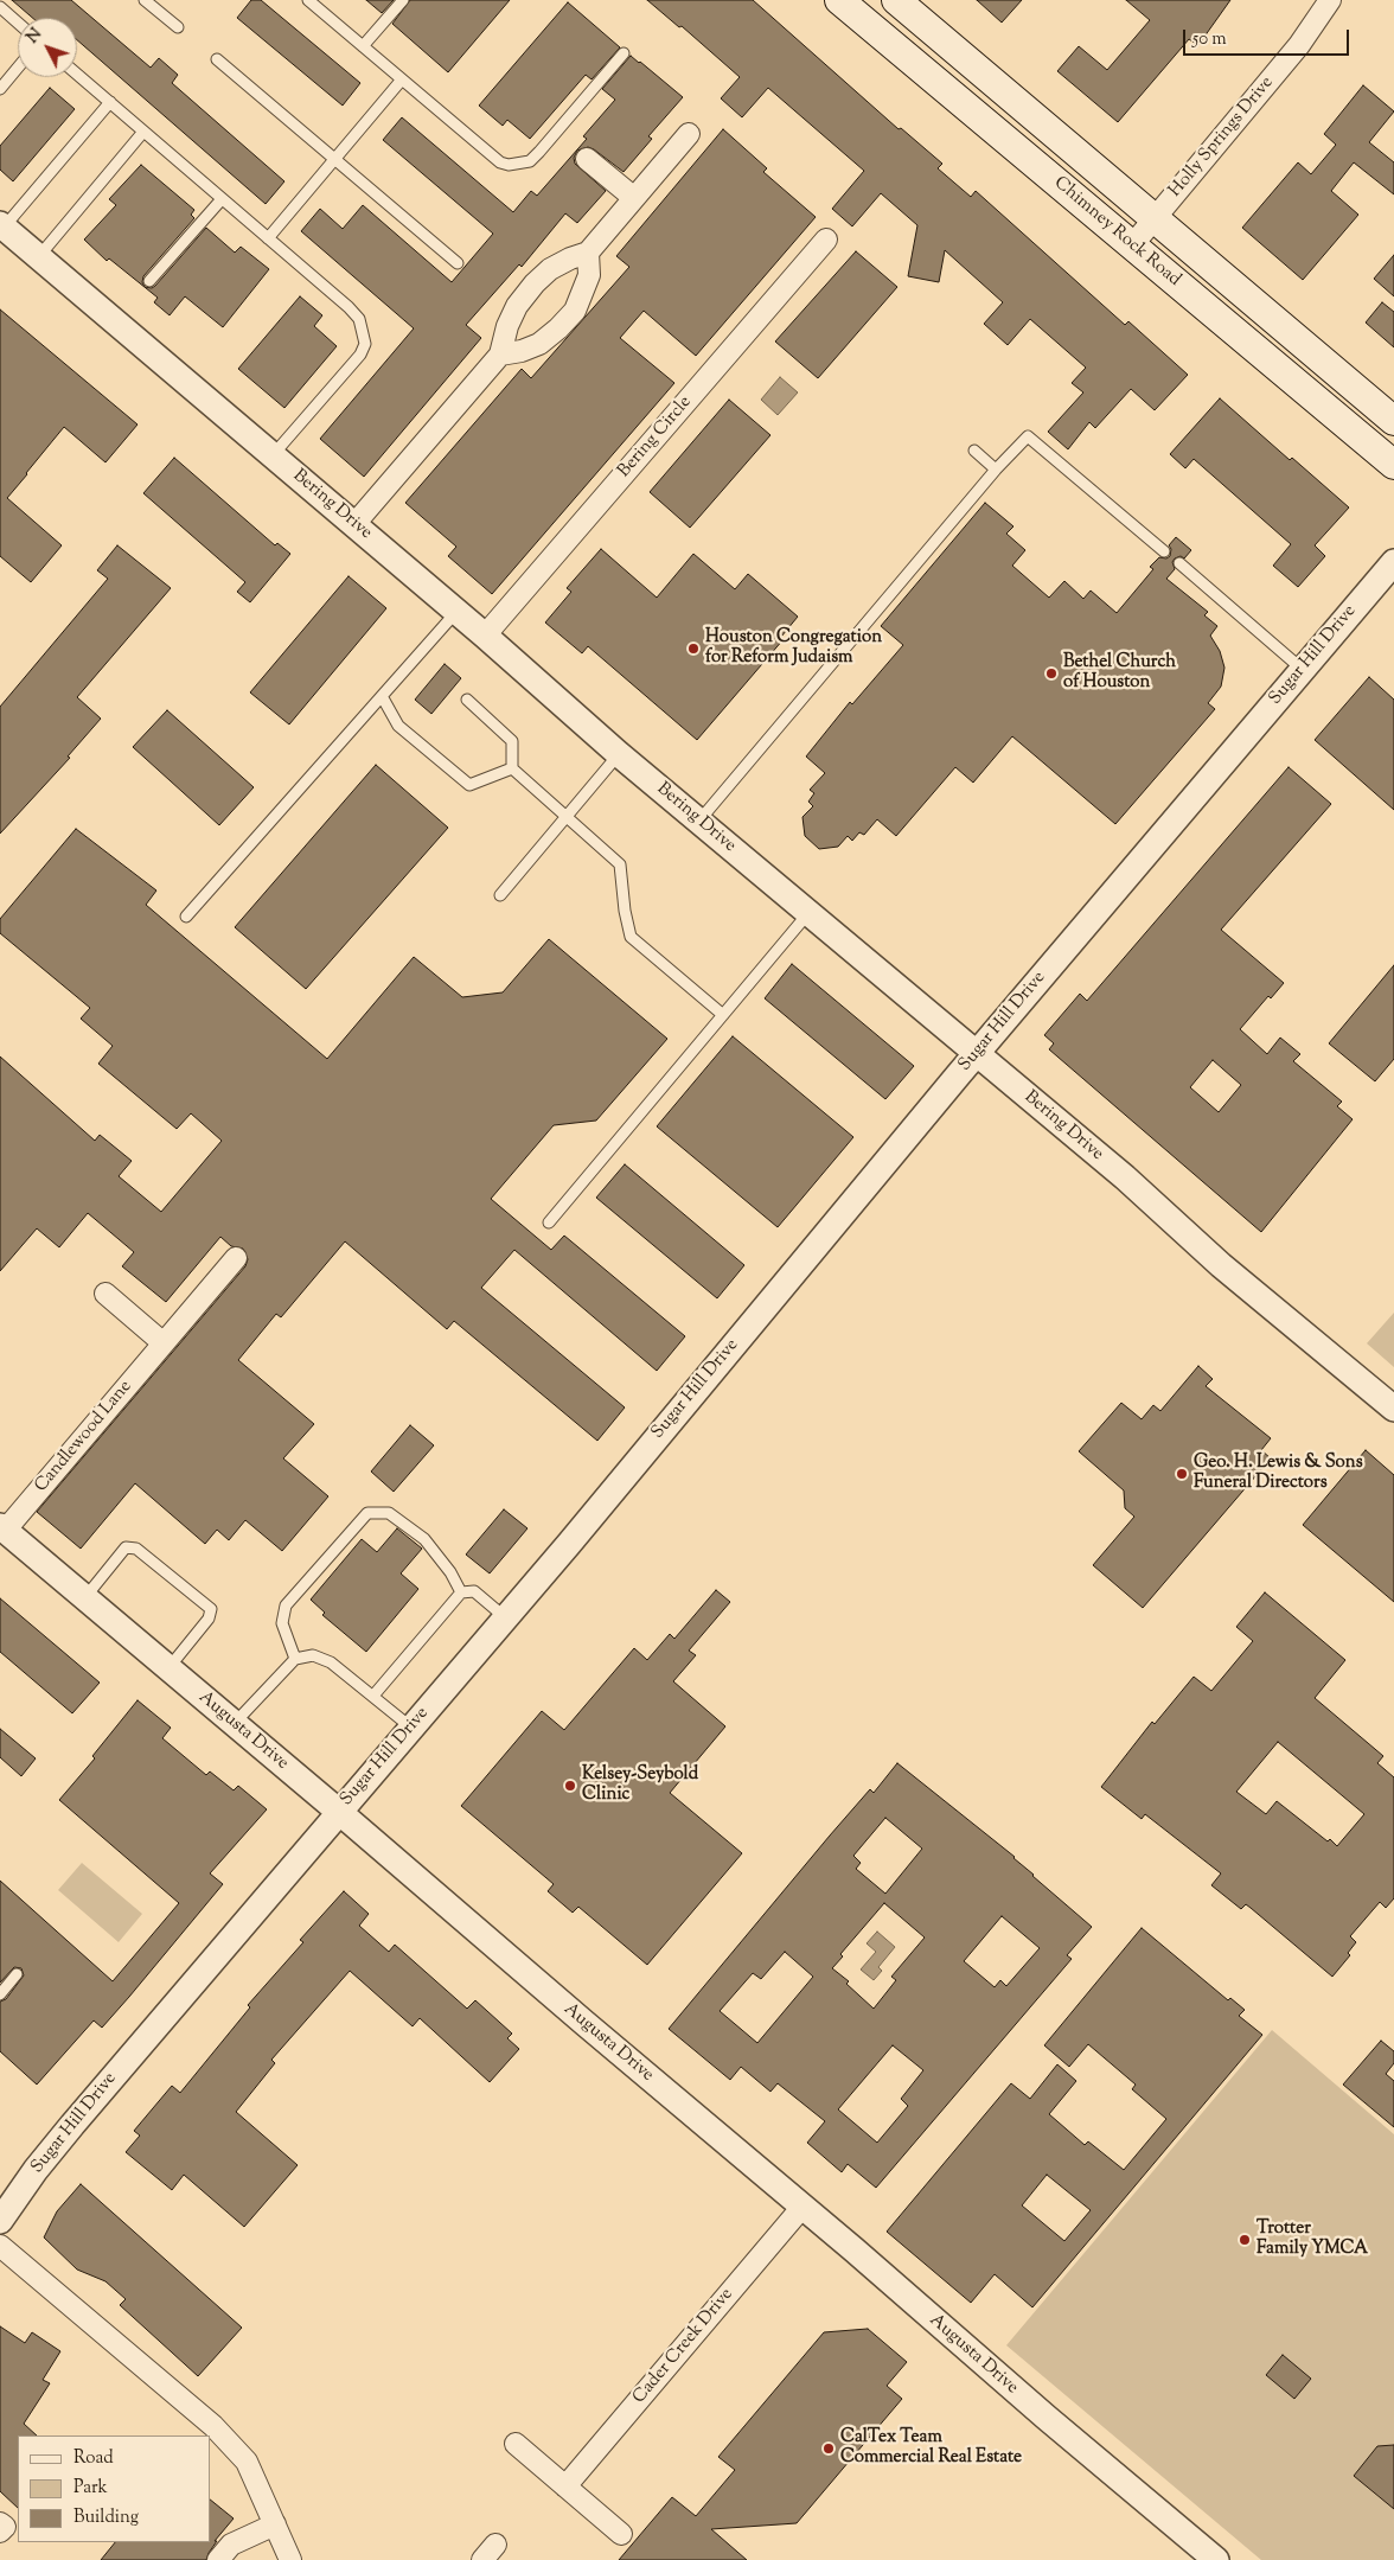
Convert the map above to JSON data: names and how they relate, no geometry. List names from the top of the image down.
{
  "streets": {
    "main road": ["Chimney Rock Road"],
    "street": [
      "Holly Springs Drive",
      "Bering Circle",
      "Bering Drive",
      "Sugar Hill Drive",
      "Candlewood Lane",
      "Augusta Drive",
      "Cader Creek Drive"
    ]
  },
  "crossings": [
    ["Holly Springs Drive", "Chimney Rock Road"],
    ["Bering Circle", "Bering Drive"],
    ["Bering Drive", "Sugar Hill Drive"],
    ["Sugar Hill Drive", "Augusta Drive"],
    ["Candlewood Lane", "Augusta Drive"],
    ["Augusta Drive", "Cader Creek Drive"]
  ],
  "places": [
    "Houston Congregation for Reform Judaism",
    "Bethel Church of Houston",
    "Geo. H. Lewis & Sons Funeral Directors",
    "Kelsey-Seybold Clinic",
    "Trotter Family YMCA",
    "CalTex Team Commercial Real Estate"
  ],
  "legend": ["Road", "Park", "Building"],
  "scale_bar": "50 m",
  "north": "top left"
}
